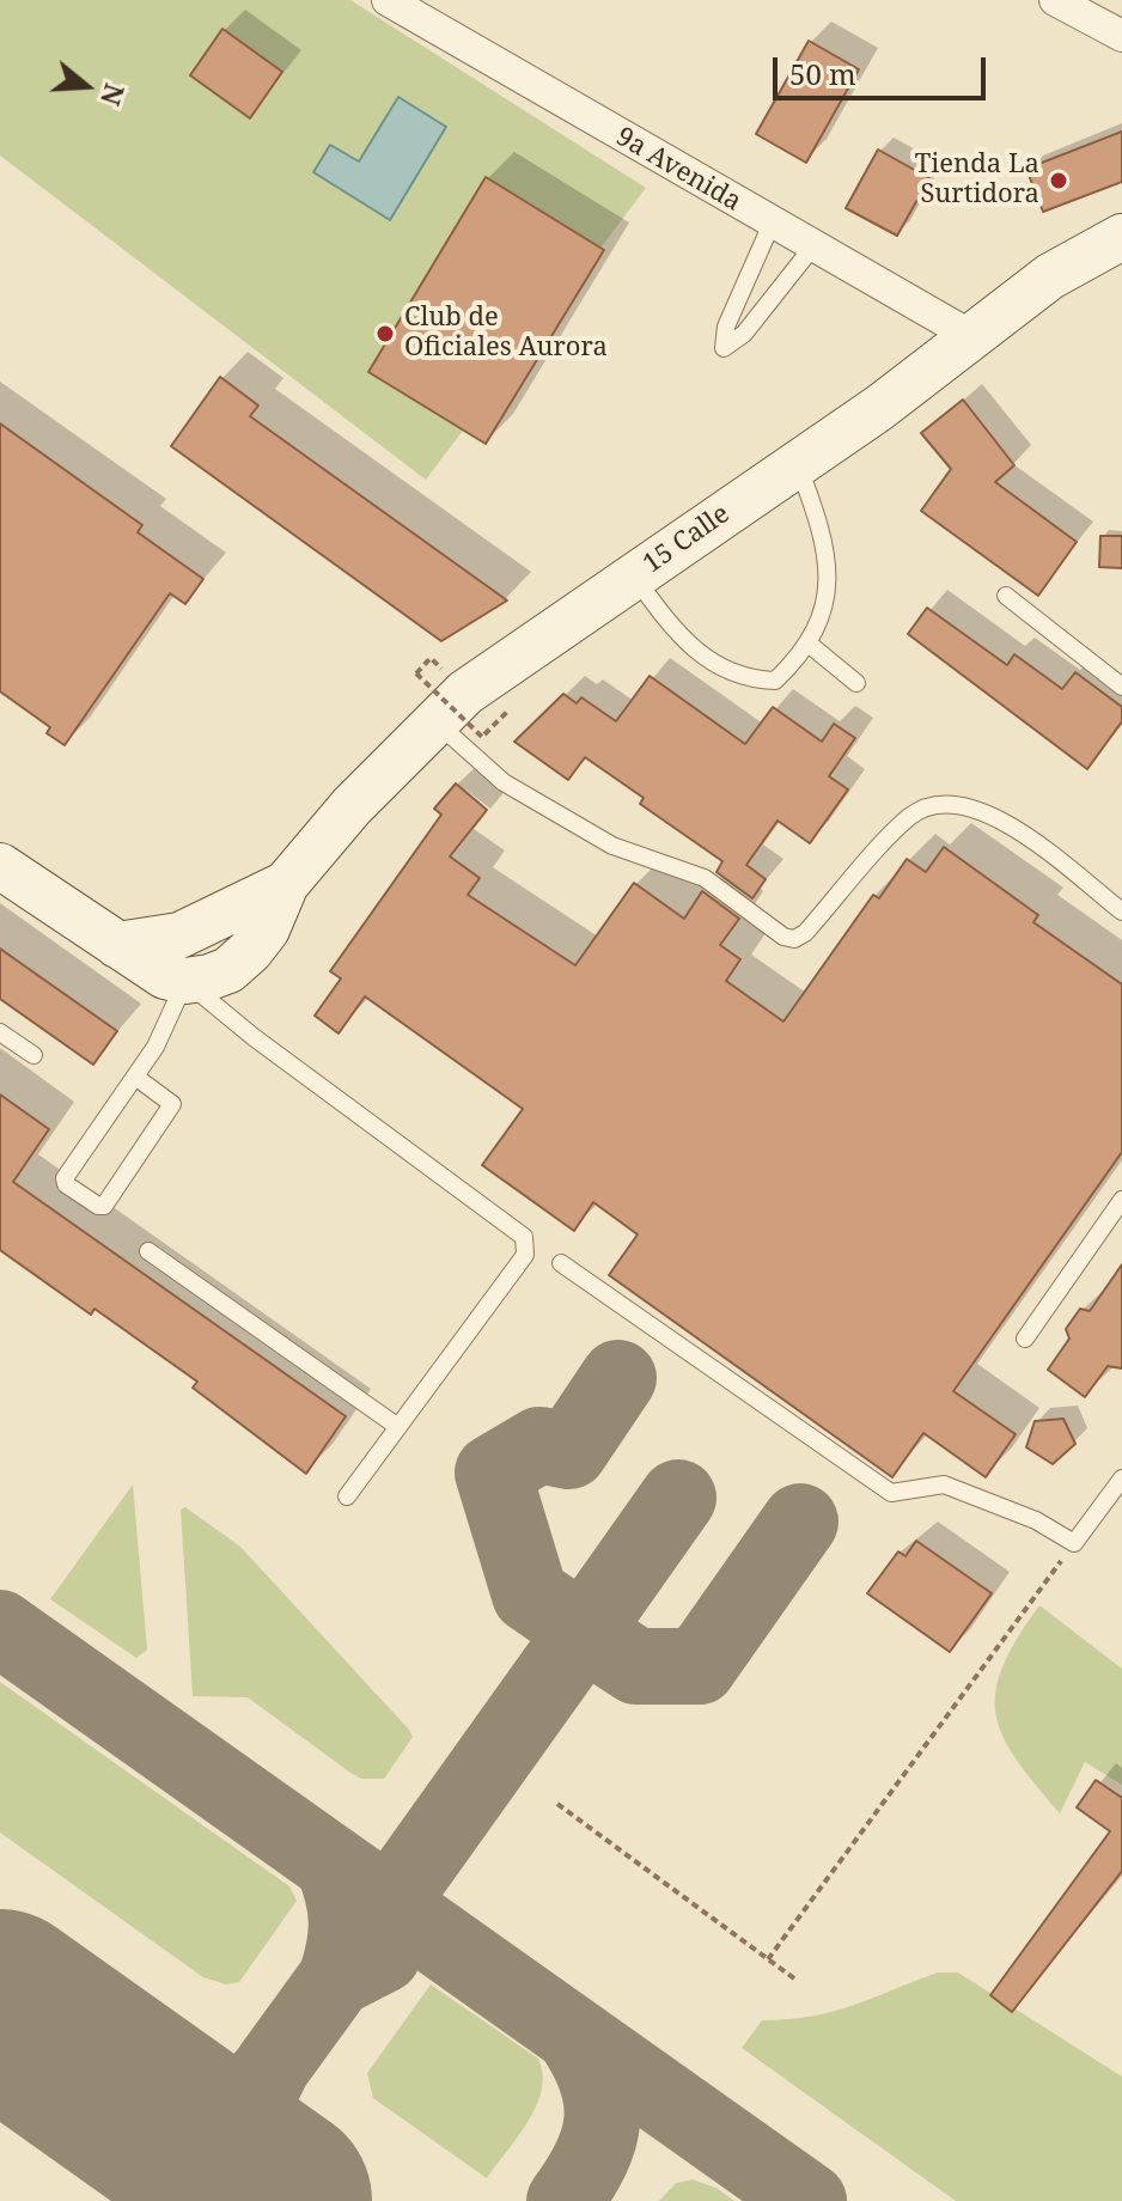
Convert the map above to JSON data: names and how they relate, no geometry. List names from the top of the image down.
{
  "streets": {
    "main road": ["15 Calle"],
    "street": ["9a Avenida"]
  },
  "crossings": [
    ["9a Avenida", "15 Calle"]
  ],
  "places": ["Tienda La Surtidora", "Club de Oficiales Aurora"],
  "scale_bar": "50 m",
  "north": "right"
}
